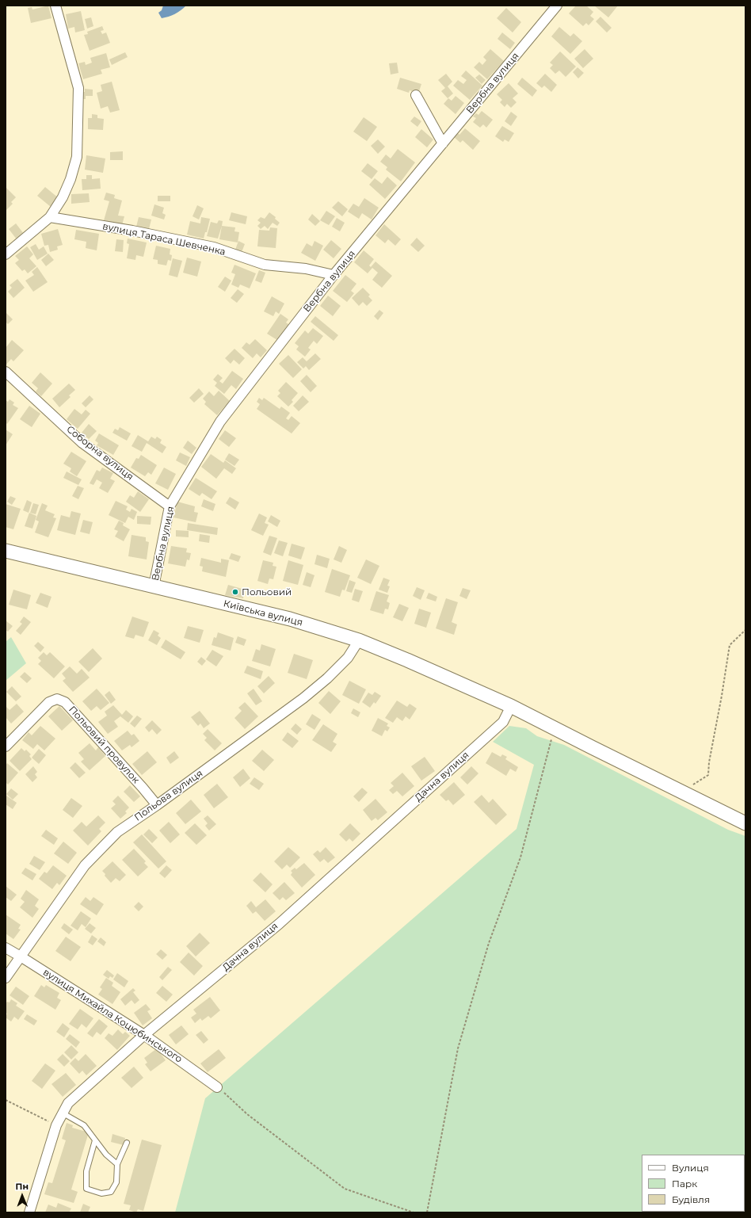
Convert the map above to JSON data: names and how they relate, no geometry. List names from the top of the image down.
{
  "streets": {
    "street": [
      "Вербна вулиця",
      "вулиця Тараса Шевченка",
      "Соборна вулиця",
      "Київська вулиця",
      "Польовий провулок",
      "Дачна вулиця",
      "Польова вулиця",
      "вулиця Михайла Коцюбинського"
    ]
  },
  "crossings": [
    ["Вербна вулиця", "вулиця Тараса Шевченка"],
    ["Вербна вулиця", "Соборна вулиця"],
    ["Вербна вулиця", "Київська вулиця"],
    ["Київська вулиця", "Дачна вулиця"],
    ["Київська вулиця", "Польова вулиця"],
    ["Польовий провулок", "Польова вулиця"],
    ["Дачна вулиця", "вулиця Михайла Коцюбинського"],
    ["Польова вулиця", "вулиця Михайла Коцюбинського"]
  ],
  "places": ["Польовий"],
  "legend": ["Вулиця", "Парк", "Будівля"],
  "north": "top"
}
